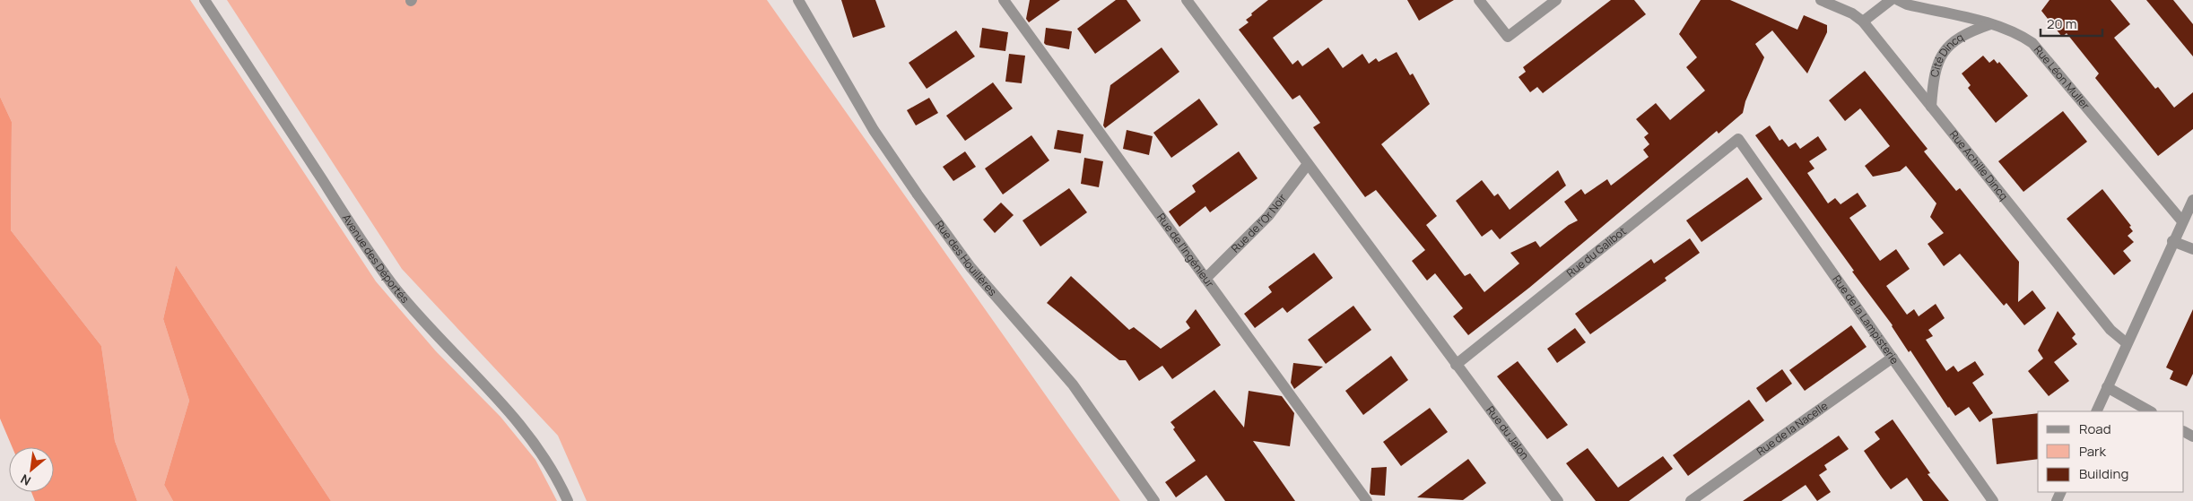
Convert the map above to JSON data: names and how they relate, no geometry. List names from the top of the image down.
{
  "streets": {
    "street": [
      "Cité Dincq",
      "Rue Léon Muller",
      "Rue Achille Dincq",
      "Rue de l'Or Noir",
      "Rue de l'Ingénieur",
      "Rue du Galibot",
      "Rue des Houillères",
      "Avenue des Déportés",
      "Rue de la Lampisterie",
      "Rue de la Nacelle",
      "Rue du Jalon"
    ]
  },
  "crossings": [
    ["Cité Dincq", "Rue Léon Muller"],
    ["Cité Dincq", "Rue Achille Dincq"],
    ["Rue de l'Or Noir", "Rue de l'Ingénieur"],
    ["Rue de l'Or Noir", "Rue du Jalon"],
    ["Rue du Galibot", "Rue de la Lampisterie"],
    ["Rue du Galibot", "Rue du Jalon"],
    ["Rue de la Lampisterie", "Rue de la Nacelle"]
  ],
  "legend": ["Road", "Park", "Building"],
  "scale_bar": "20 m",
  "north": "bottom left"
}
